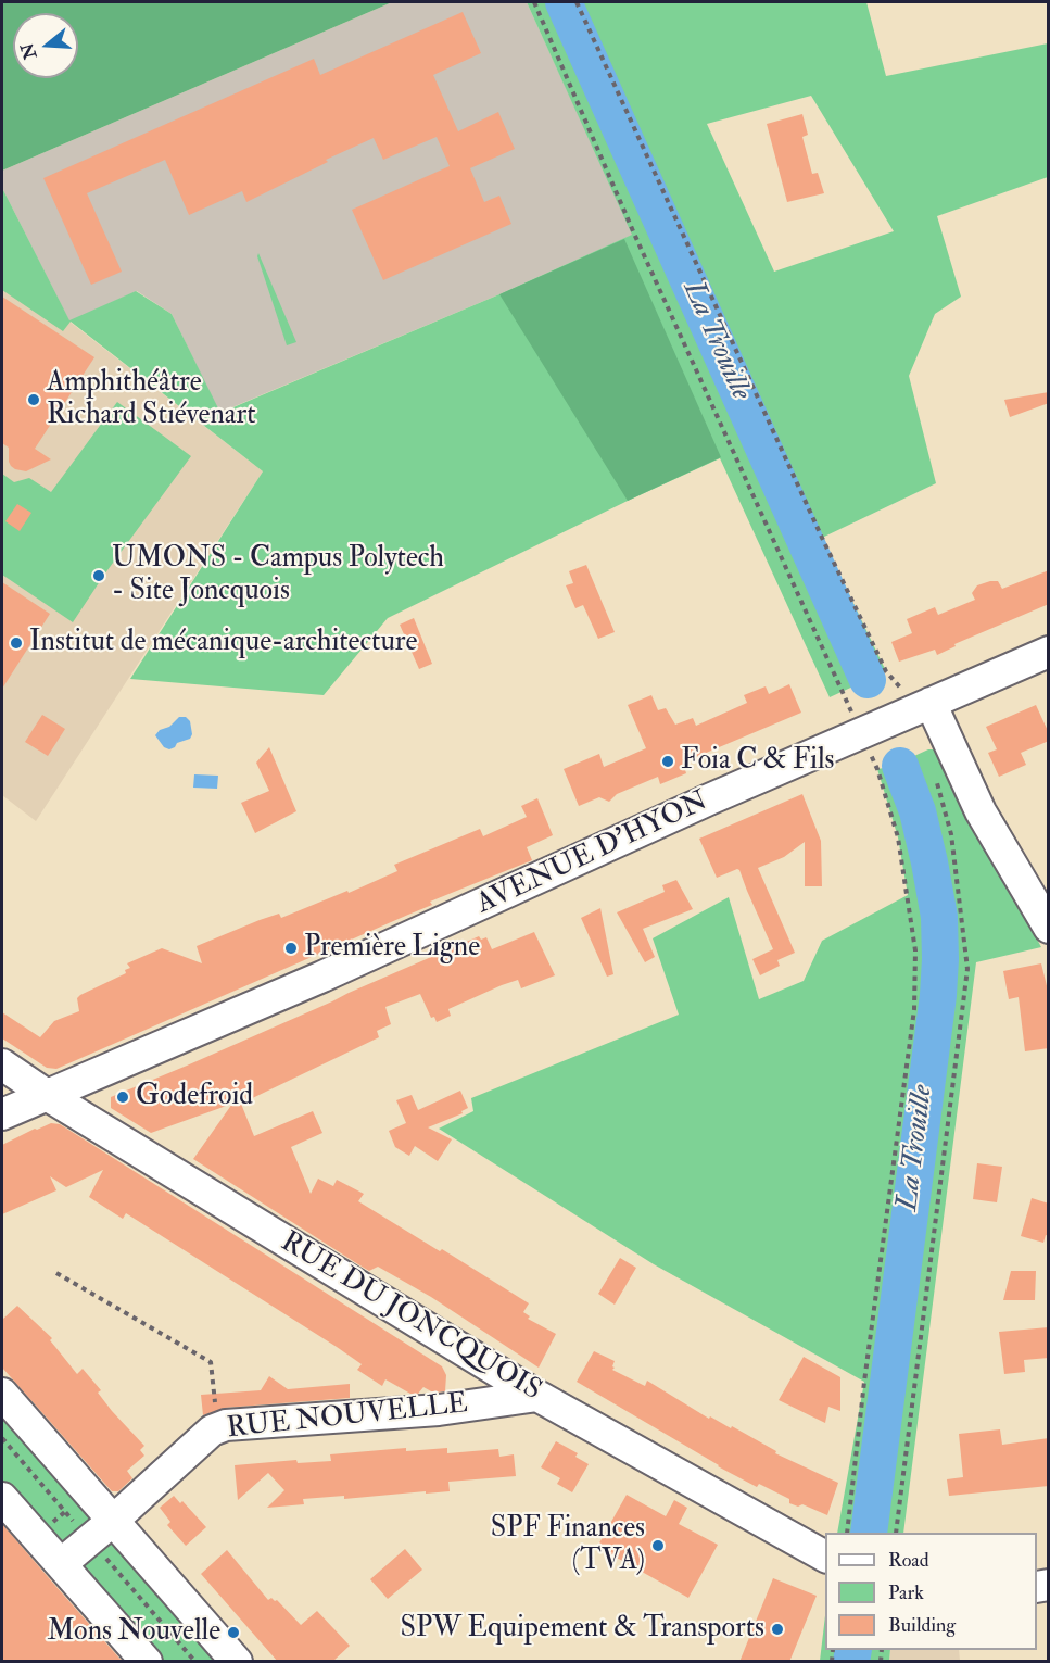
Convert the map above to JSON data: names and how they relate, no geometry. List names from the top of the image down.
{
  "streets": {
    "street": ["AVENUE D'HYON", "RUE DU JONCQUOIS", "RUE NOUVELLE"]
  },
  "crossings": [
    ["AVENUE D'HYON", "RUE DU JONCQUOIS"],
    ["RUE DU JONCQUOIS", "RUE NOUVELLE"]
  ],
  "water": ["La Trouille"],
  "places": [
    "Amphithéâtre Richard Stiévenart",
    "UMONS - Campus Polytech - Site Joncquois",
    "Institut de mécanique-architecture",
    "Foia C & Fils",
    "Première Ligne",
    "Godefroid",
    "SPF Finances (TVA)",
    "SPW Equipement & Transports",
    "Mons Nouvelle"
  ],
  "legend": ["Road", "Park", "Building"],
  "north": "left"
}
